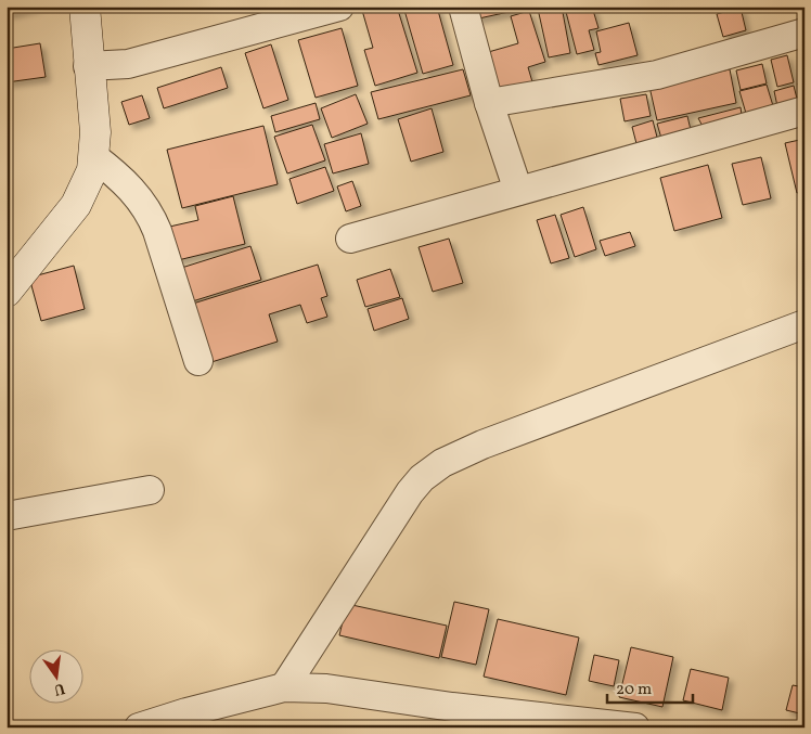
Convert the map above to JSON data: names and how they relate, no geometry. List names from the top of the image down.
{
  "scale_bar": "20 m",
  "north": "bottom"
}
